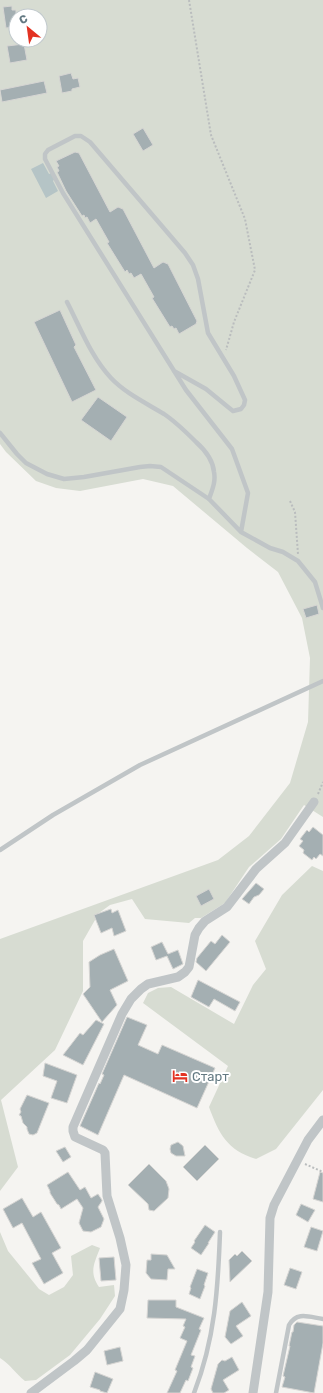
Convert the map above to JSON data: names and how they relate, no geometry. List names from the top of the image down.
{
  "places": {
    "hotel": ["Старт"]
  },
  "north": "top left"
}
